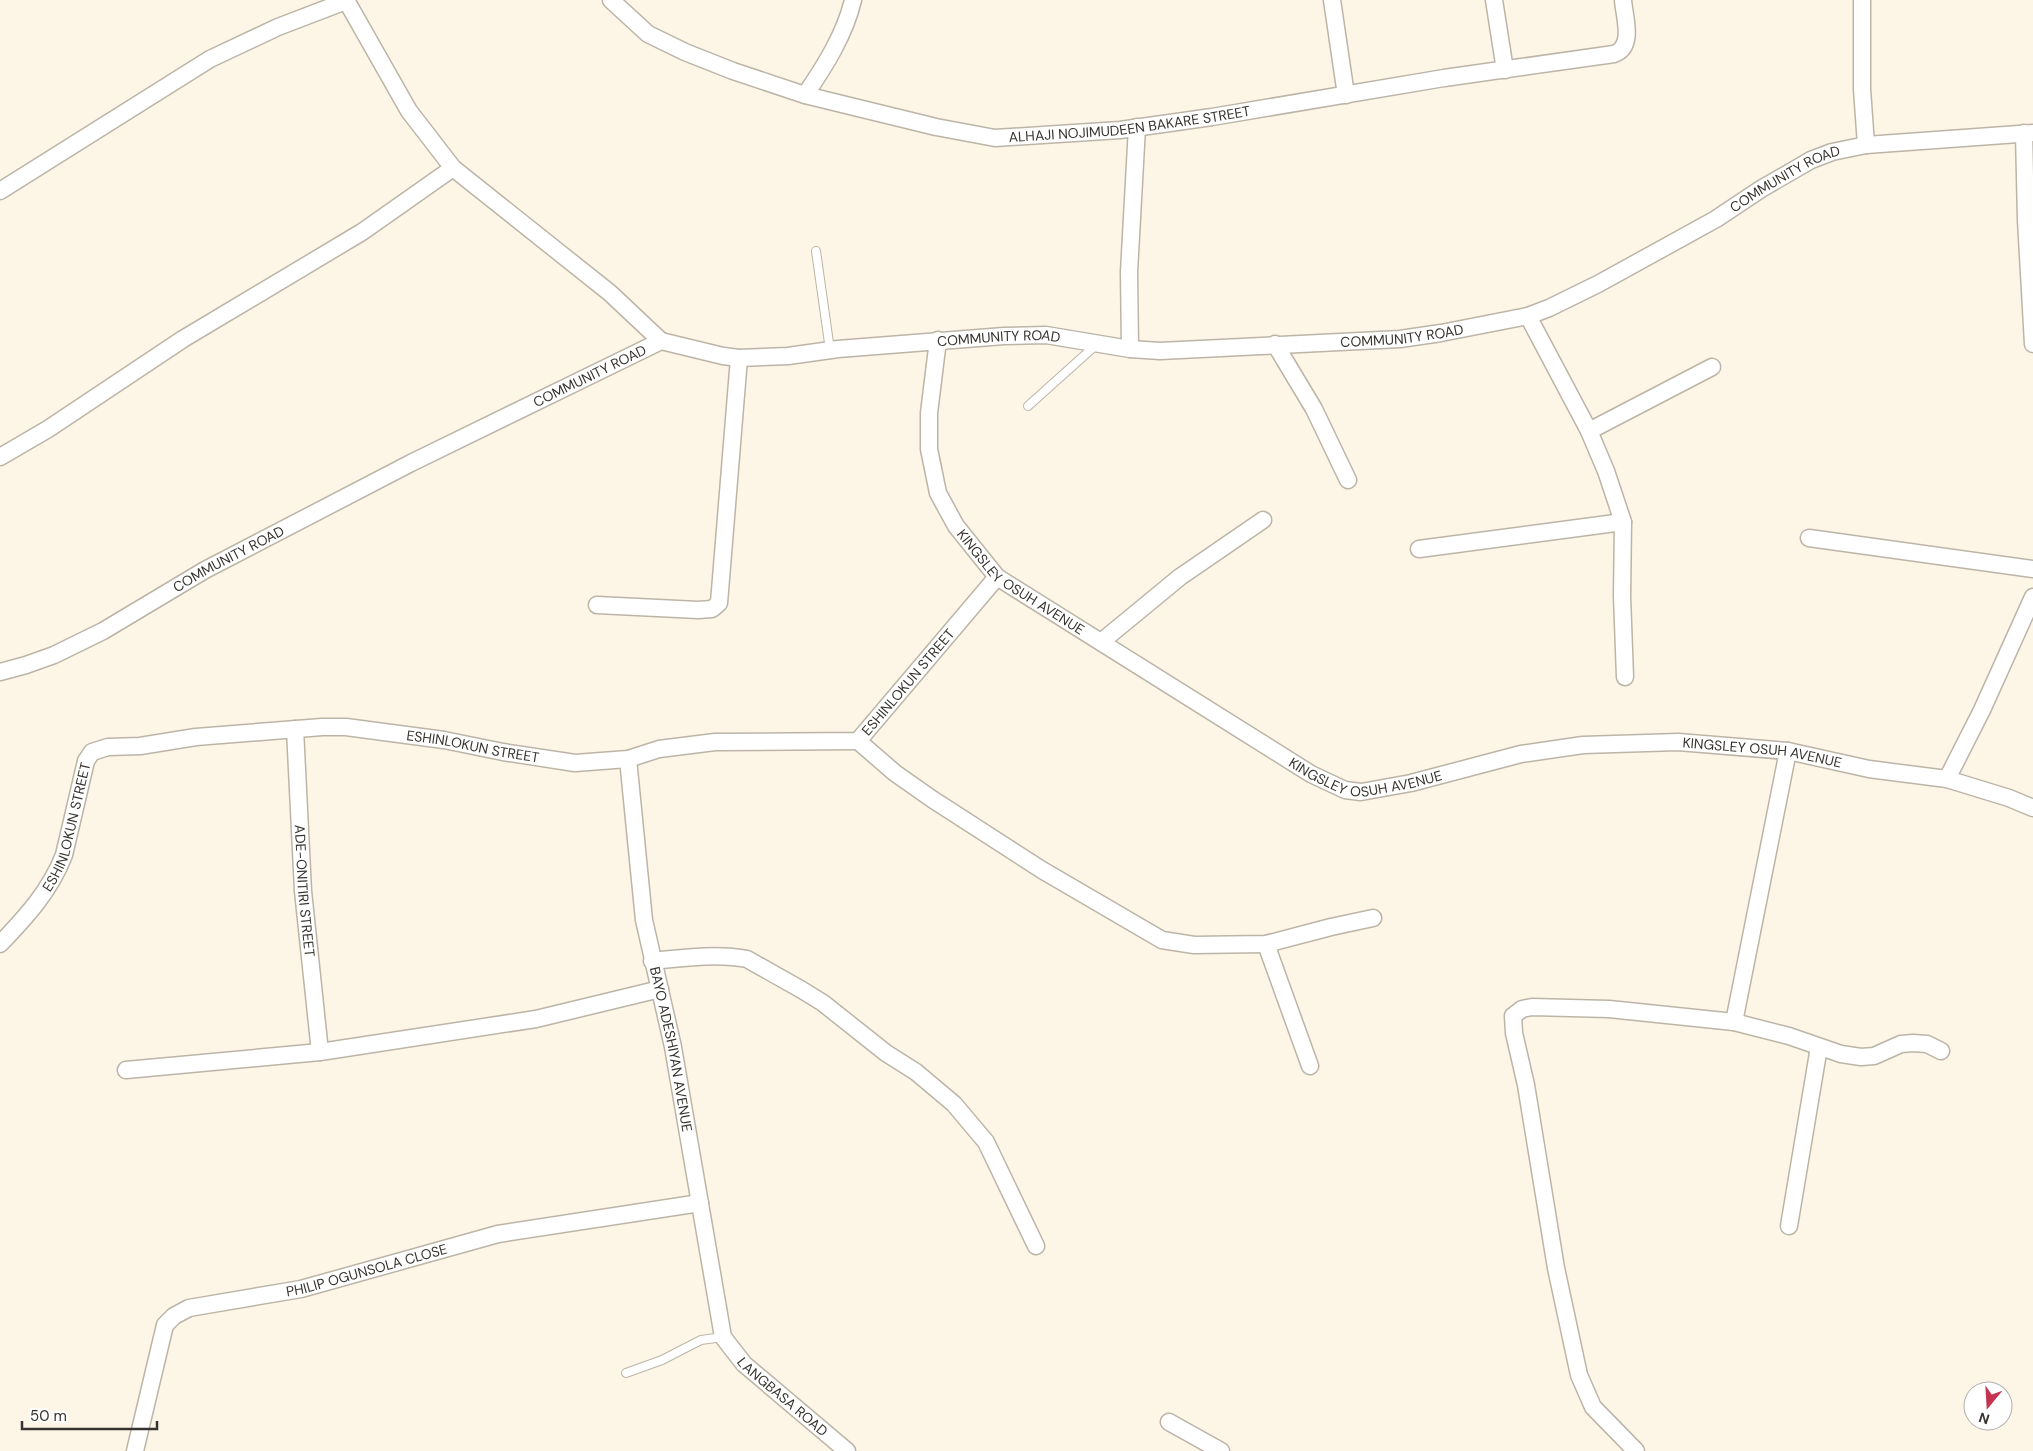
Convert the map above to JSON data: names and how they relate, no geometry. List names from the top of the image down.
{
  "streets": {
    "street": [
      "ALHAJI NOJIMUDEEN BAKARE STREET",
      "COMMUNITY ROAD",
      "KINGSLEY OSUH AVENUE",
      "ESHINLOKUN STREET",
      "ADE-ONITIRI STREET",
      "BAYO ADESHIYAN AVENUE",
      "PHILIP OGUNSOLA CLOSE",
      "LANGBASA ROAD"
    ]
  },
  "crossings": [
    ["COMMUNITY ROAD", "KINGSLEY OSUH AVENUE"],
    ["KINGSLEY OSUH AVENUE", "ESHINLOKUN STREET"],
    ["ESHINLOKUN STREET", "ADE-ONITIRI STREET"],
    ["ESHINLOKUN STREET", "BAYO ADESHIYAN AVENUE"],
    ["BAYO ADESHIYAN AVENUE", "PHILIP OGUNSOLA CLOSE"],
    ["BAYO ADESHIYAN AVENUE", "LANGBASA ROAD"]
  ],
  "scale_bar": "50 m",
  "north": "bottom"
}
